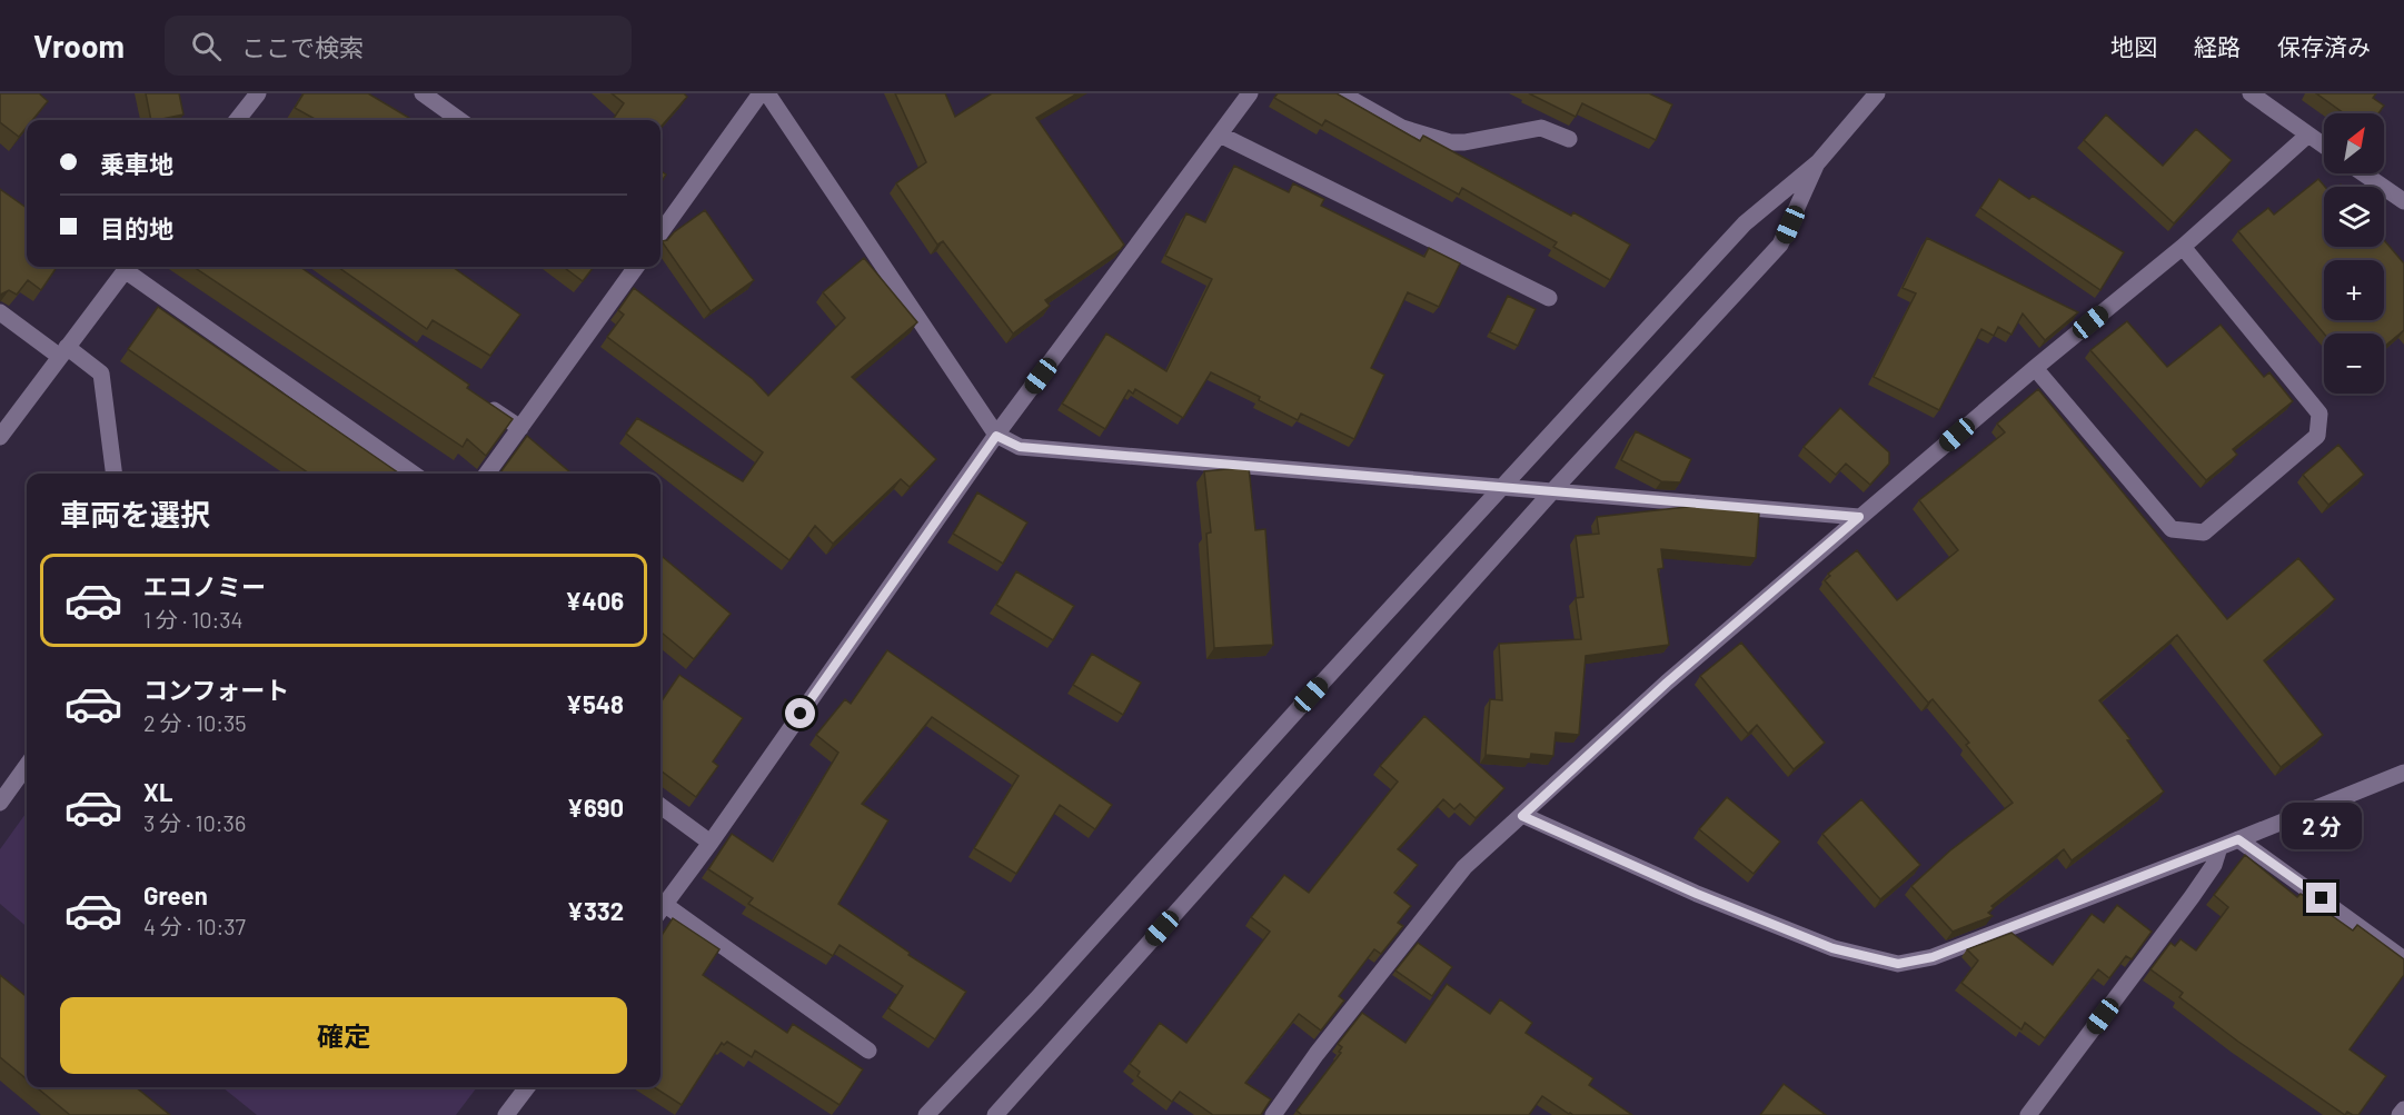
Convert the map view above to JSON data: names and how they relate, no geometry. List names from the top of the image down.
{
  "north": "top right",
  "page": {
    "header": "Vroom",
    "search": "ここで検索",
    "nav": ["地図", "経路", "保存済み"],
    "map_buttons": ["+", "−"],
    "banner": ["乗車地", "目的地"],
    "heading": "車両を選択",
    "list": [
      {
        "name": "エコノミー",
        "note": "1 分 · 10:34",
        "value": "¥406"
      },
      {
        "name": "コンフォート",
        "note": "2 分 · 10:35",
        "value": "¥548"
      },
      {
        "name": "XL",
        "note": "3 分 · 10:36",
        "value": "¥690"
      },
      {
        "name": "Green",
        "note": "4 分 · 10:37",
        "value": "¥332"
      }
    ],
    "bubble": "2 分",
    "buttons": "確定"
  }
}
